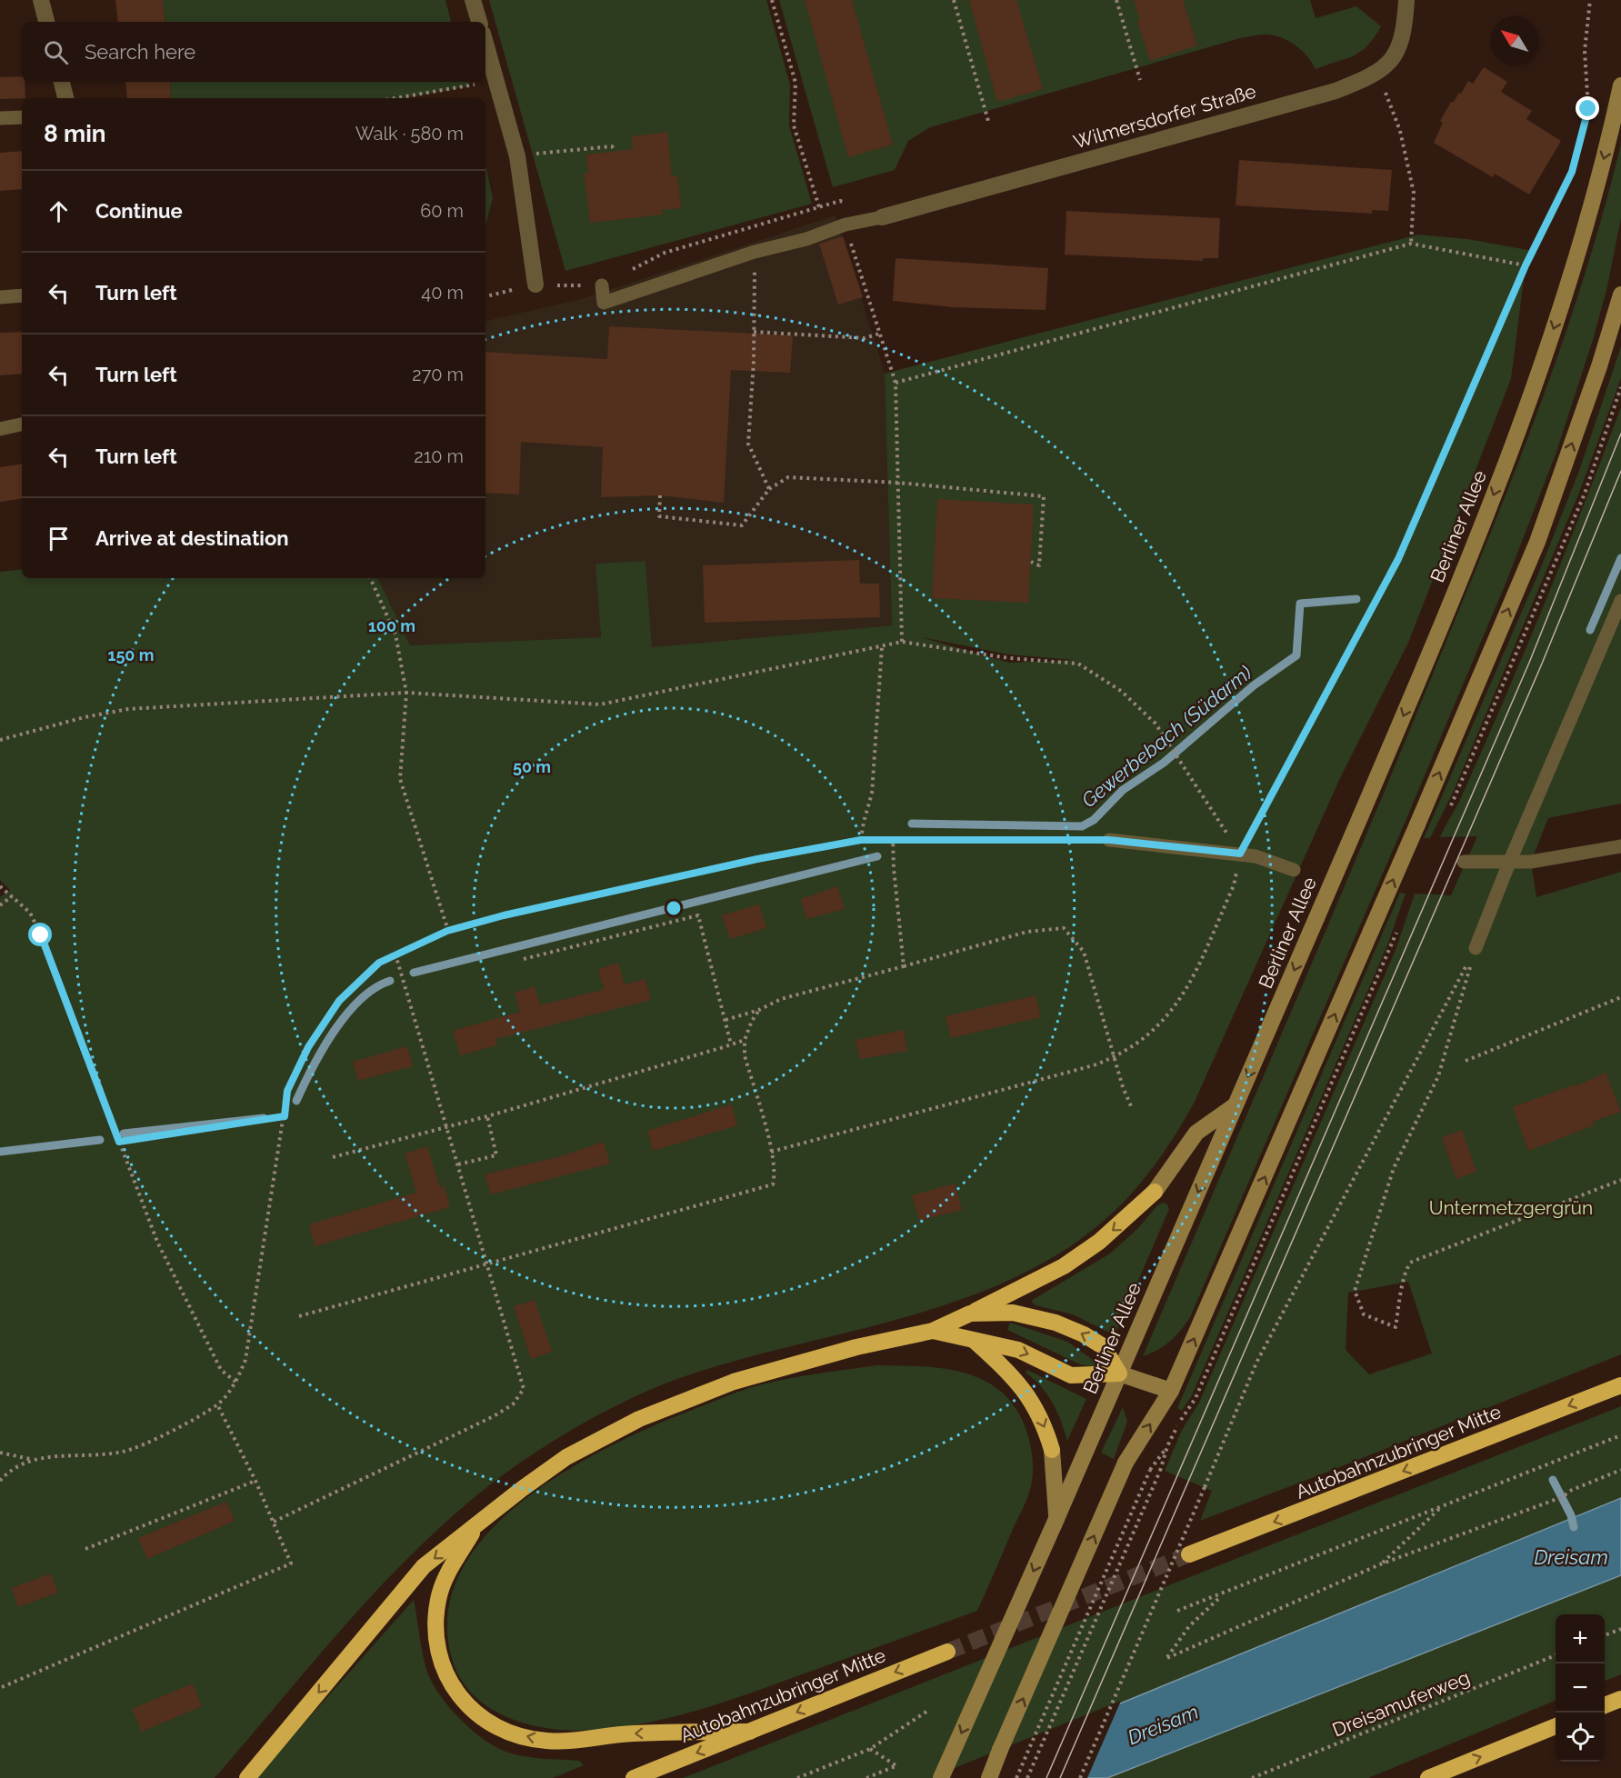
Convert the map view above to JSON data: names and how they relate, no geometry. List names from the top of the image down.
{
  "streets": {
    "highway": ["Autobahnzubringer Mitte"],
    "main road": ["Berliner Allee"],
    "street": ["Wilmersdorfer Straße"],
    "path": ["Dreisamuferweg"]
  },
  "one_way": ["Autobahnzubringer Mitte"],
  "water": ["Gewerbebach (Südarm)", "Dreisam"],
  "parks": ["Untermetzgergrün"],
  "north": "top left",
  "page": {
    "search": "Search here",
    "heading": ["8 min", "Walk · 580 m"],
    "list": [
      ["Continue", "60 m"],
      ["Turn left", "40 m"],
      ["Turn left", "270 m"],
      ["Turn left", "210 m"],
      "Arrive at destination"
    ],
    "map_buttons": ["+", "−"]
  },
  "rings": ["100 m", "150 m", "50 m"]
}
